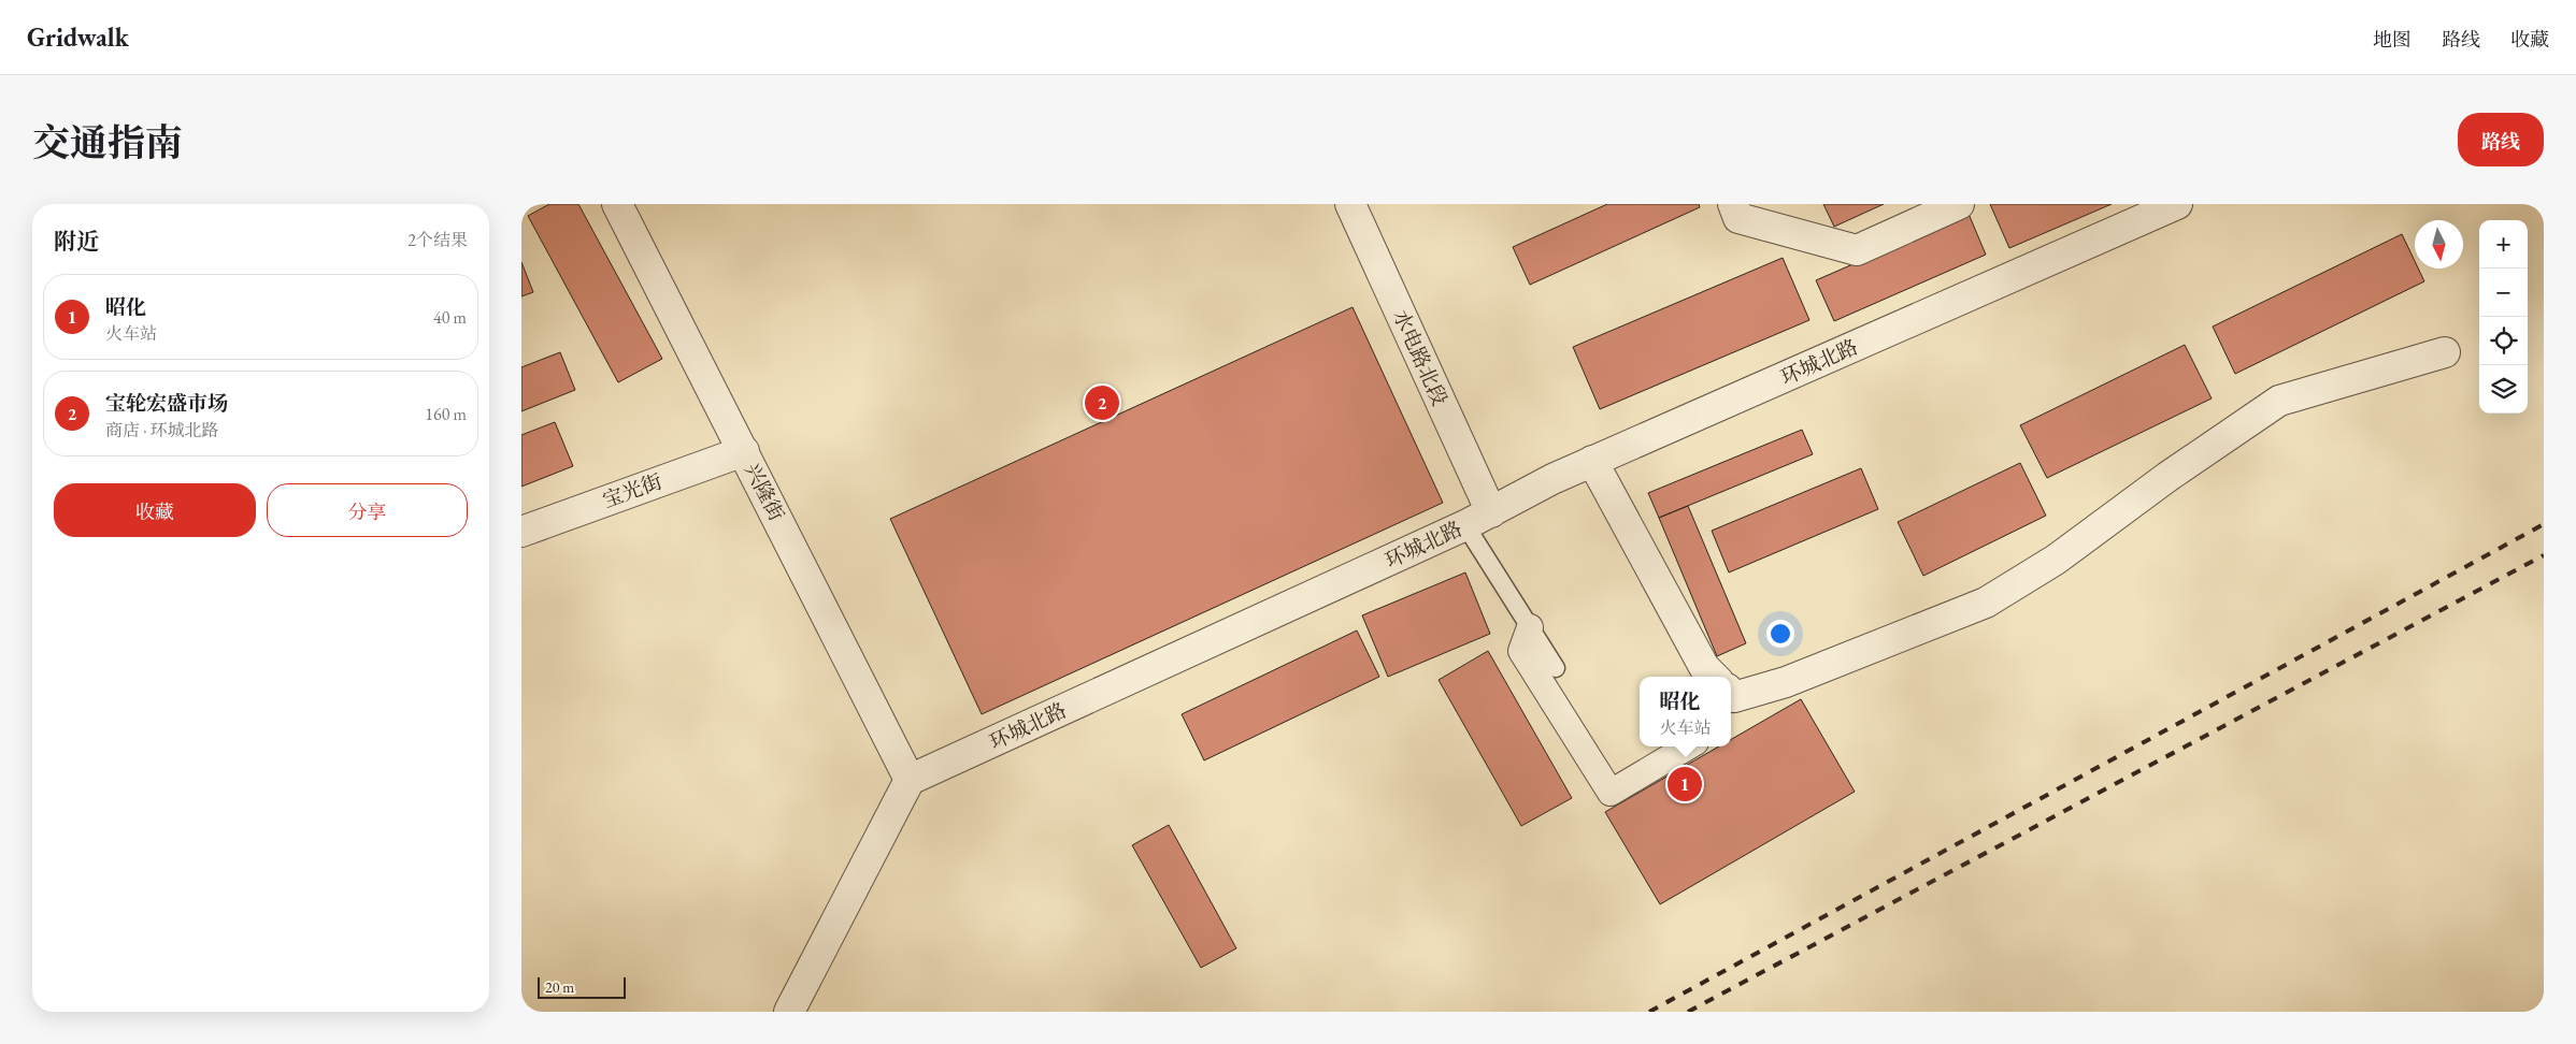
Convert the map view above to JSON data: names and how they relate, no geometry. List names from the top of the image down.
{
  "streets": {
    "street": [
      "水电路北段",
      "环城北路",
      "宝光街",
      "兴隆街"
    ]
  },
  "crossings": [
    ["水电路北段", "环城北路"],
    ["环城北路", "兴隆街"],
    ["宝光街", "兴隆街"]
  ],
  "scale_bar": "20 m",
  "north": "bottom",
  "page": {
    "header": "Gridwalk",
    "nav": ["地图", "路线", "收藏"],
    "title": "交通指南",
    "buttons": [
      "路线",
      ["收藏", "分享"]
    ],
    "heading": ["附近", "2个结果"],
    "map_buttons": ["+", "−"],
    "list": [
      {
        "mark": "1",
        "name": "昭化",
        "note": "火车站",
        "value": "40 m"
      },
      {
        "mark": "2",
        "name": "宝轮宏盛市场",
        "note": "商店 · 环城北路",
        "value": "160 m"
      }
    ],
    "pins": ["2", "1"],
    "popup": ["昭化", "火车站"],
    "scale": "20 m"
  }
}
